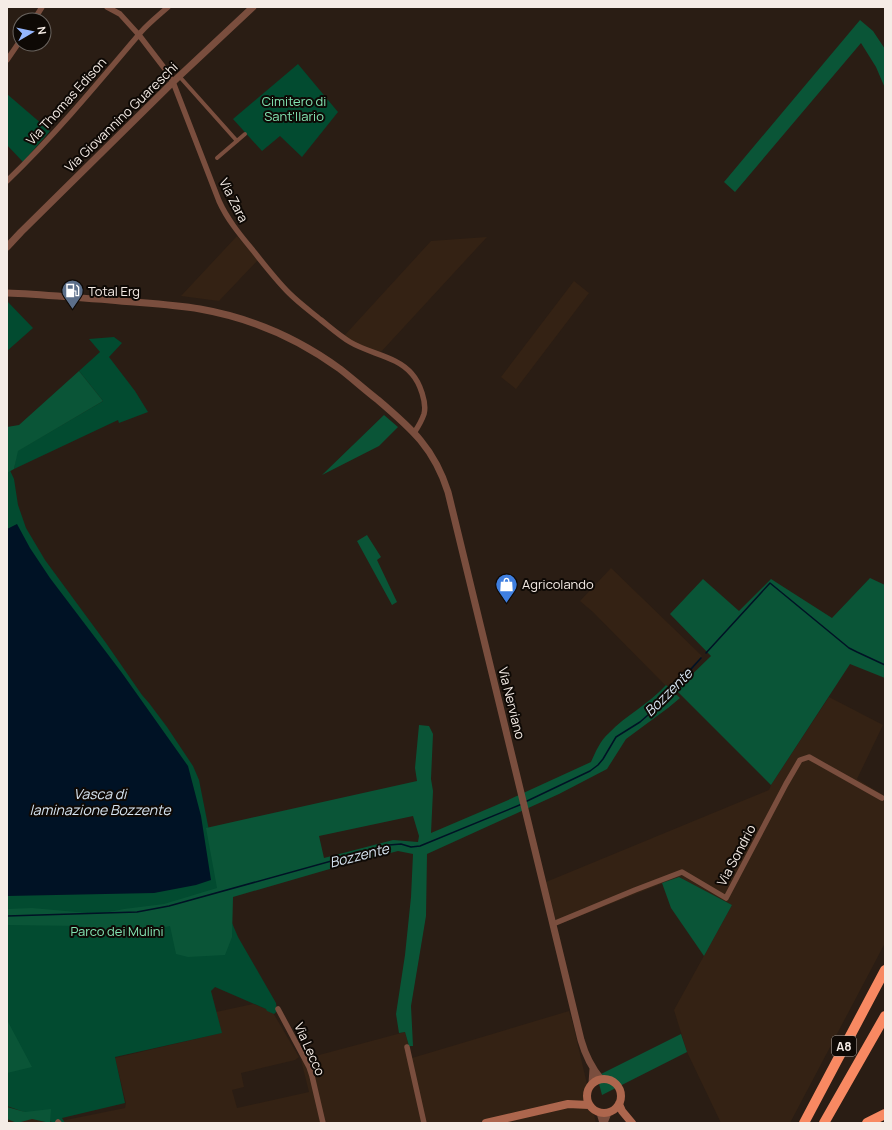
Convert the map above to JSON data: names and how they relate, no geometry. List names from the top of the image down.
{
  "streets": {
    "highway": ["A8"],
    "street": [
      "Via Thomas Edison",
      "Via Giovannino Guareschi",
      "Via Zara",
      "Via Nerviano",
      "Via Sondrio",
      "Via Lecco"
    ]
  },
  "crossings": [
    ["Via Thomas Edison", "Via Zara"],
    ["Via Giovannino Guareschi", "Via Zara"],
    ["Via Zara", "Via Nerviano"],
    ["Via Nerviano", "Via Sondrio"]
  ],
  "water": ["Bozzente", "Vasca di laminazione Bozzente"],
  "parks": ["Cimitero di Sant'Ilario", "Parco dei Mulini"],
  "places": {
    "fuel station": ["Total Erg"],
    "shop": ["Agricolando"]
  },
  "north": "right"
}
